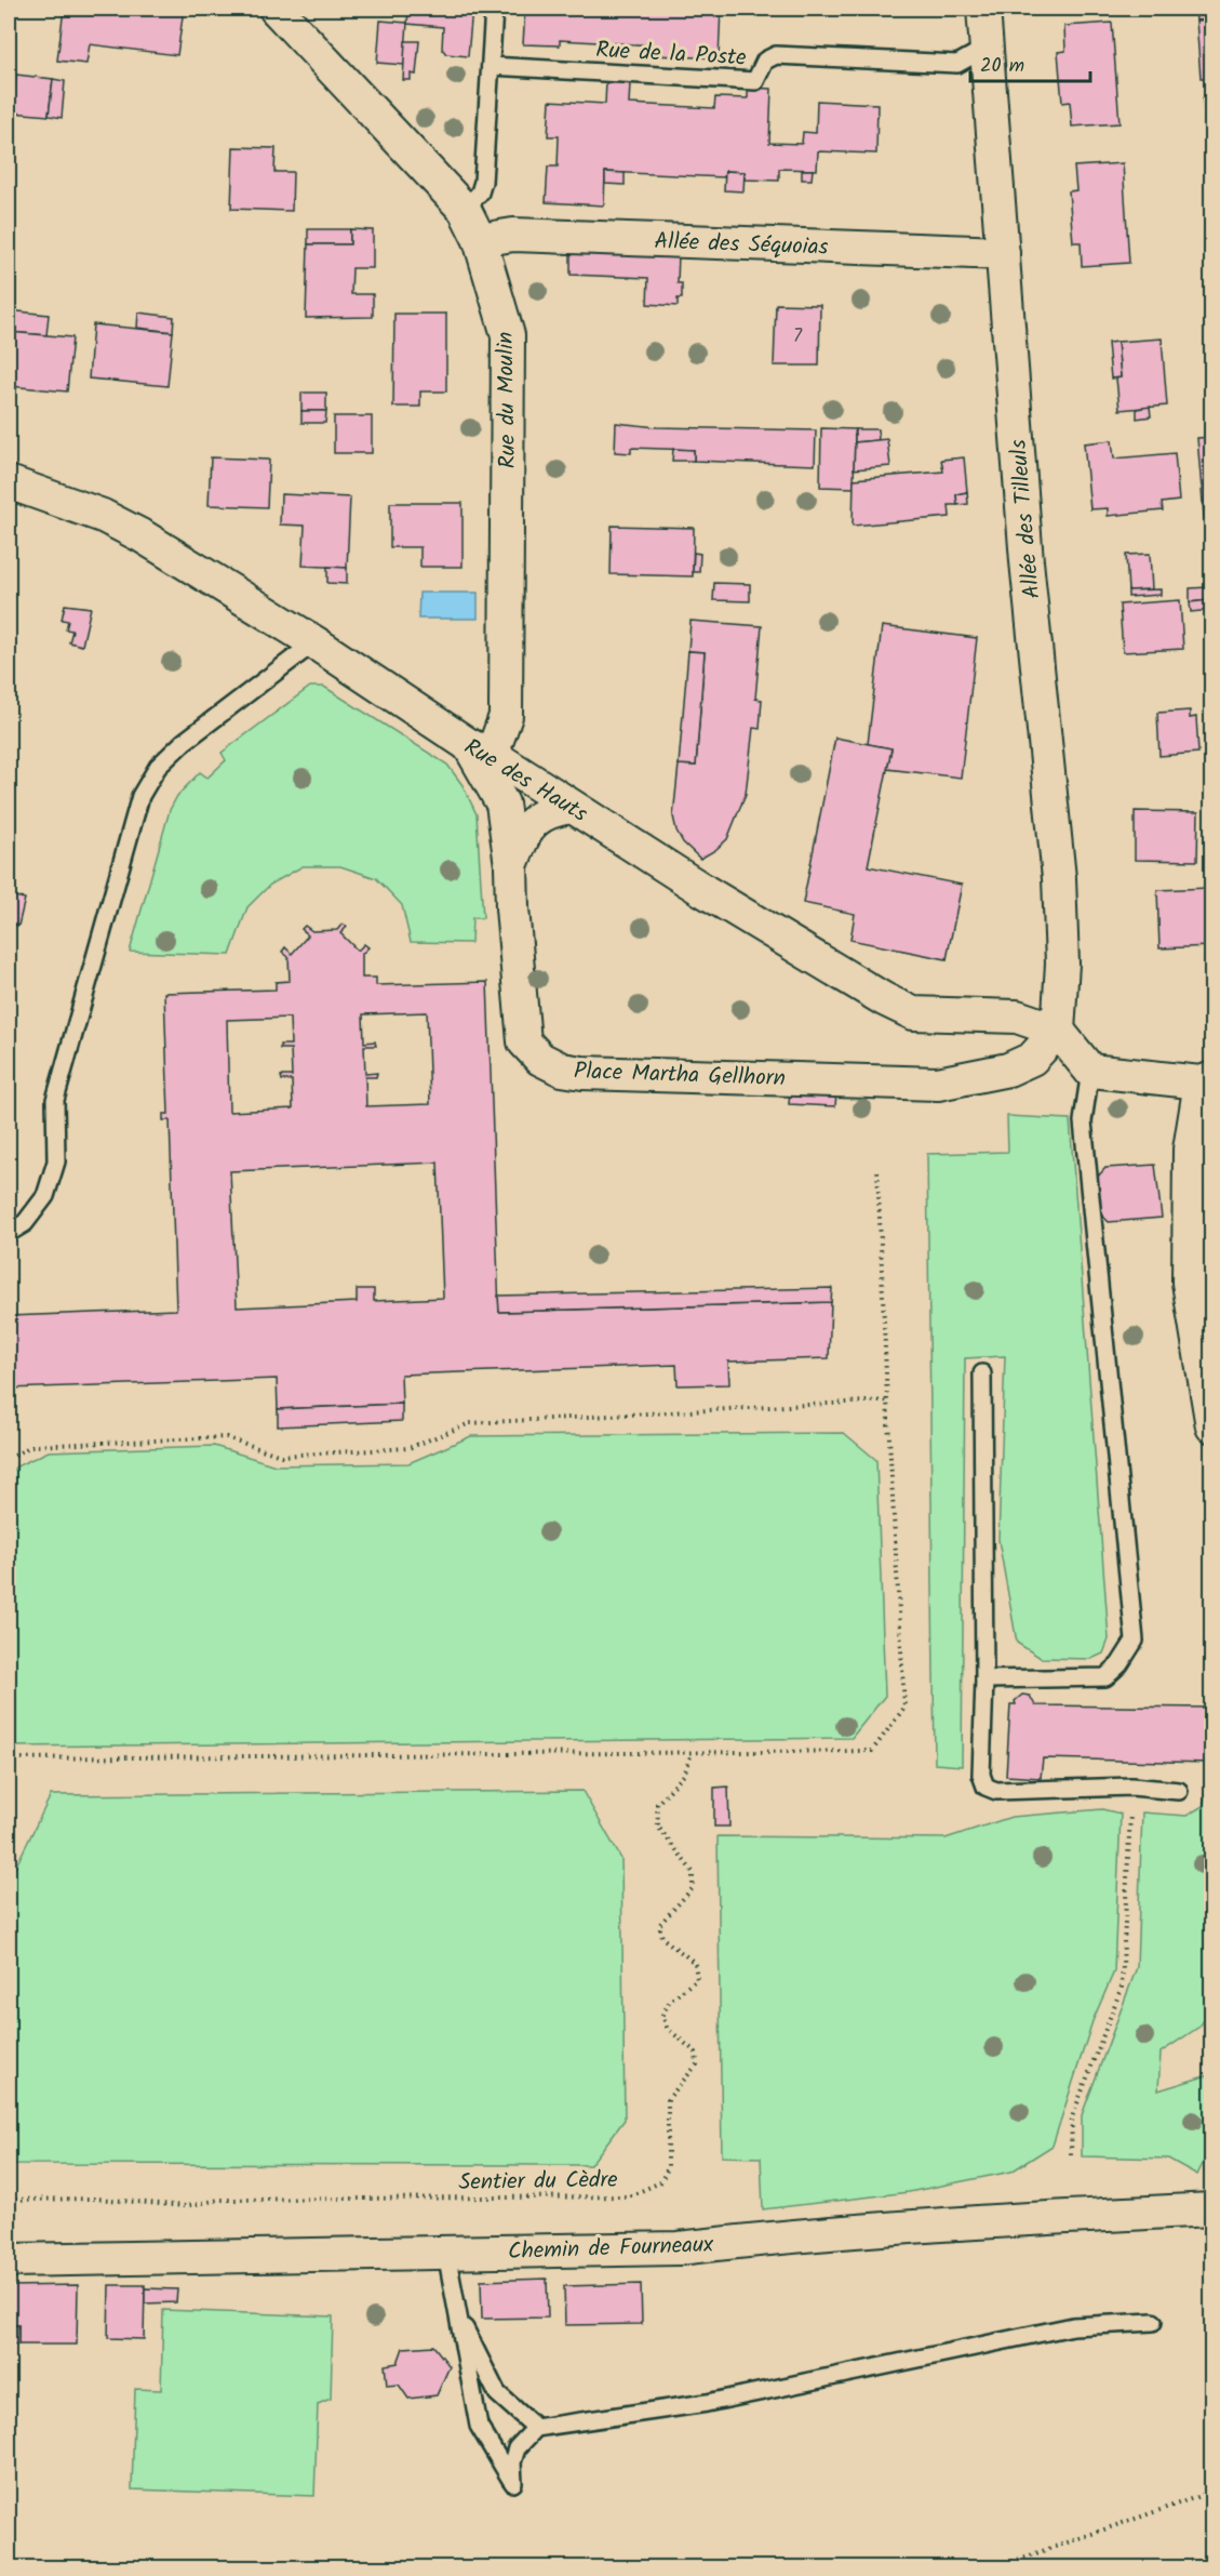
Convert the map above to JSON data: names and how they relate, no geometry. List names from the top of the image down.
{
  "streets": {
    "street": [
      "Allée des Séquoias",
      "Rue du Moulin",
      "Allée des Tilleuls",
      "Rue des Hauts",
      "Place Martha Gellhorn",
      "Chemin de Fourneaux"
    ],
    "lane": ["Rue de la Poste"],
    "path": ["Sentier du Cèdre"]
  },
  "crossings": [
    ["Rue de la Poste", "Allée des Tilleuls"],
    ["Allée des Séquoias", "Rue du Moulin"],
    ["Allée des Séquoias", "Allée des Tilleuls"],
    ["Rue du Moulin", "Rue des Hauts"],
    ["Rue du Moulin", "Place Martha Gellhorn"],
    ["Allée des Tilleuls", "Rue des Hauts"],
    ["Allée des Tilleuls", "Place Martha Gellhorn"],
    ["Rue des Hauts", "Place Martha Gellhorn"]
  ],
  "house_numbers": ["7"],
  "scale_bar": "20 m"
}
